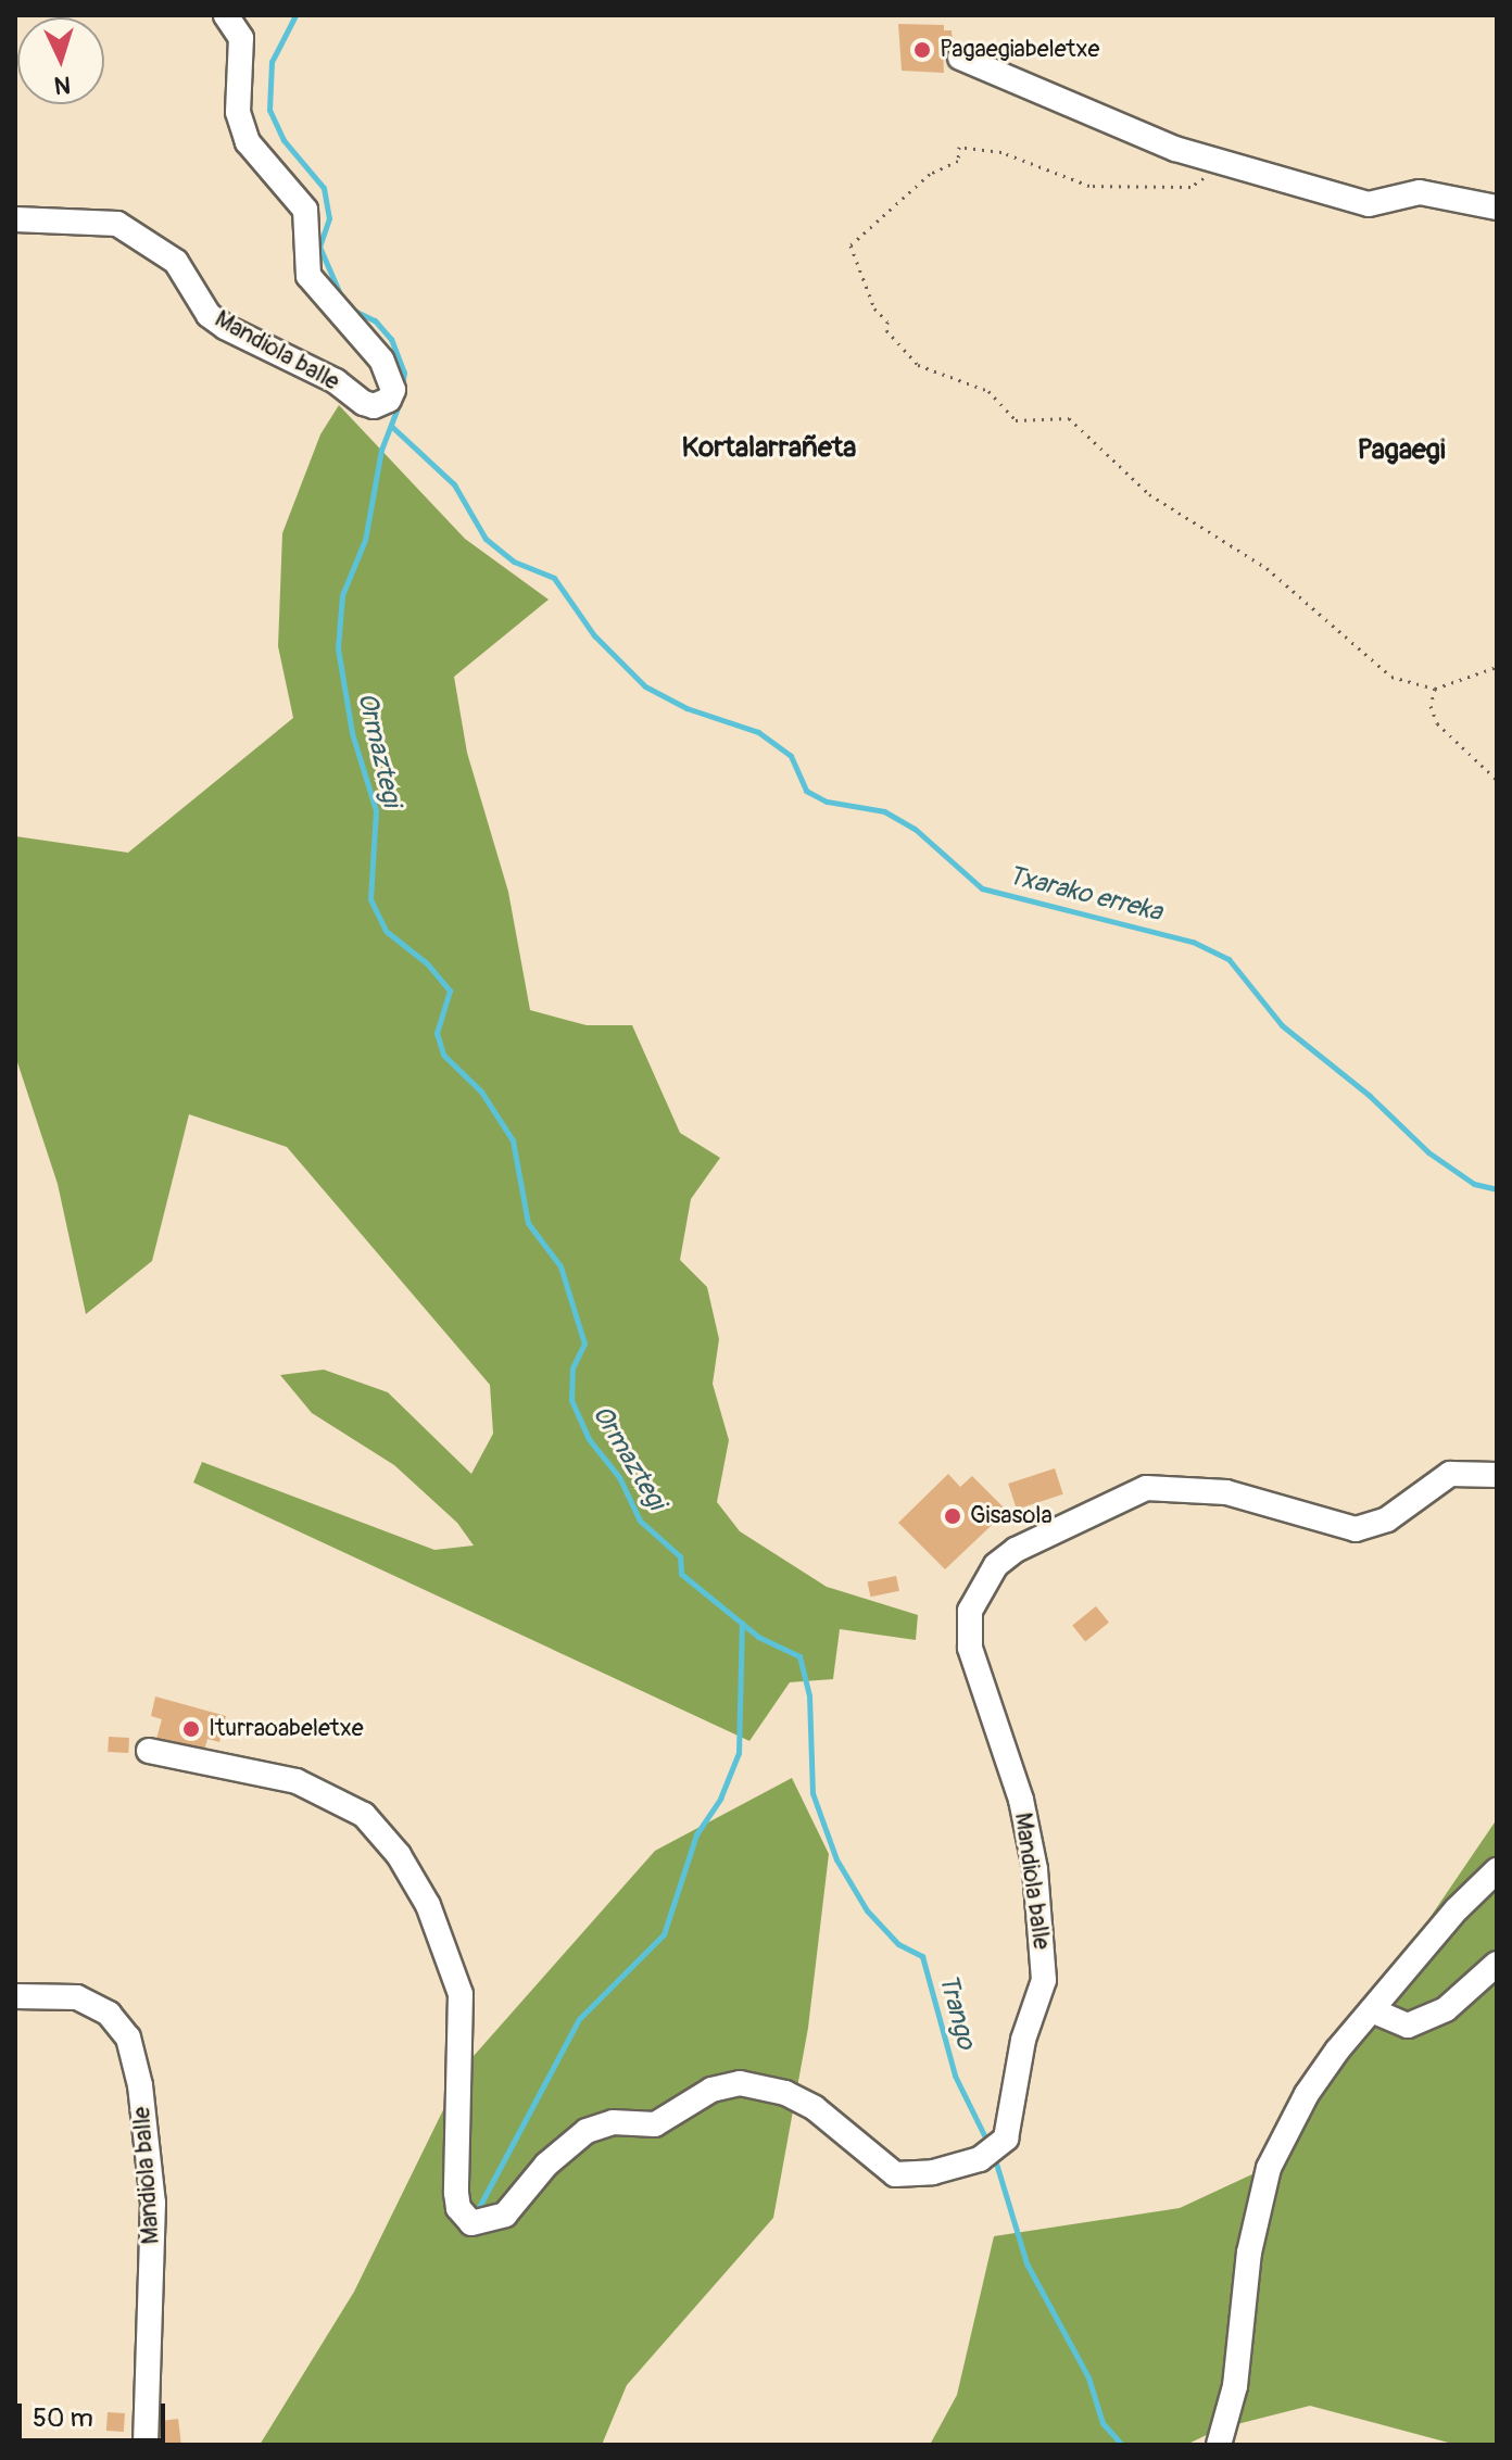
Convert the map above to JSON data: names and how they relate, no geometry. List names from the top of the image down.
{
  "streets": {
    "street": ["Mandiola balle"]
  },
  "districts": ["Kortalarrañeta", "Pagaegi"],
  "water": ["Ormaztegi", "Txarako erreka", "Trango"],
  "places": ["Pagaegiabeletxe", "Gisasola", "Iturraoabeletxe"],
  "scale_bar": "50 m",
  "north": "bottom"
}
